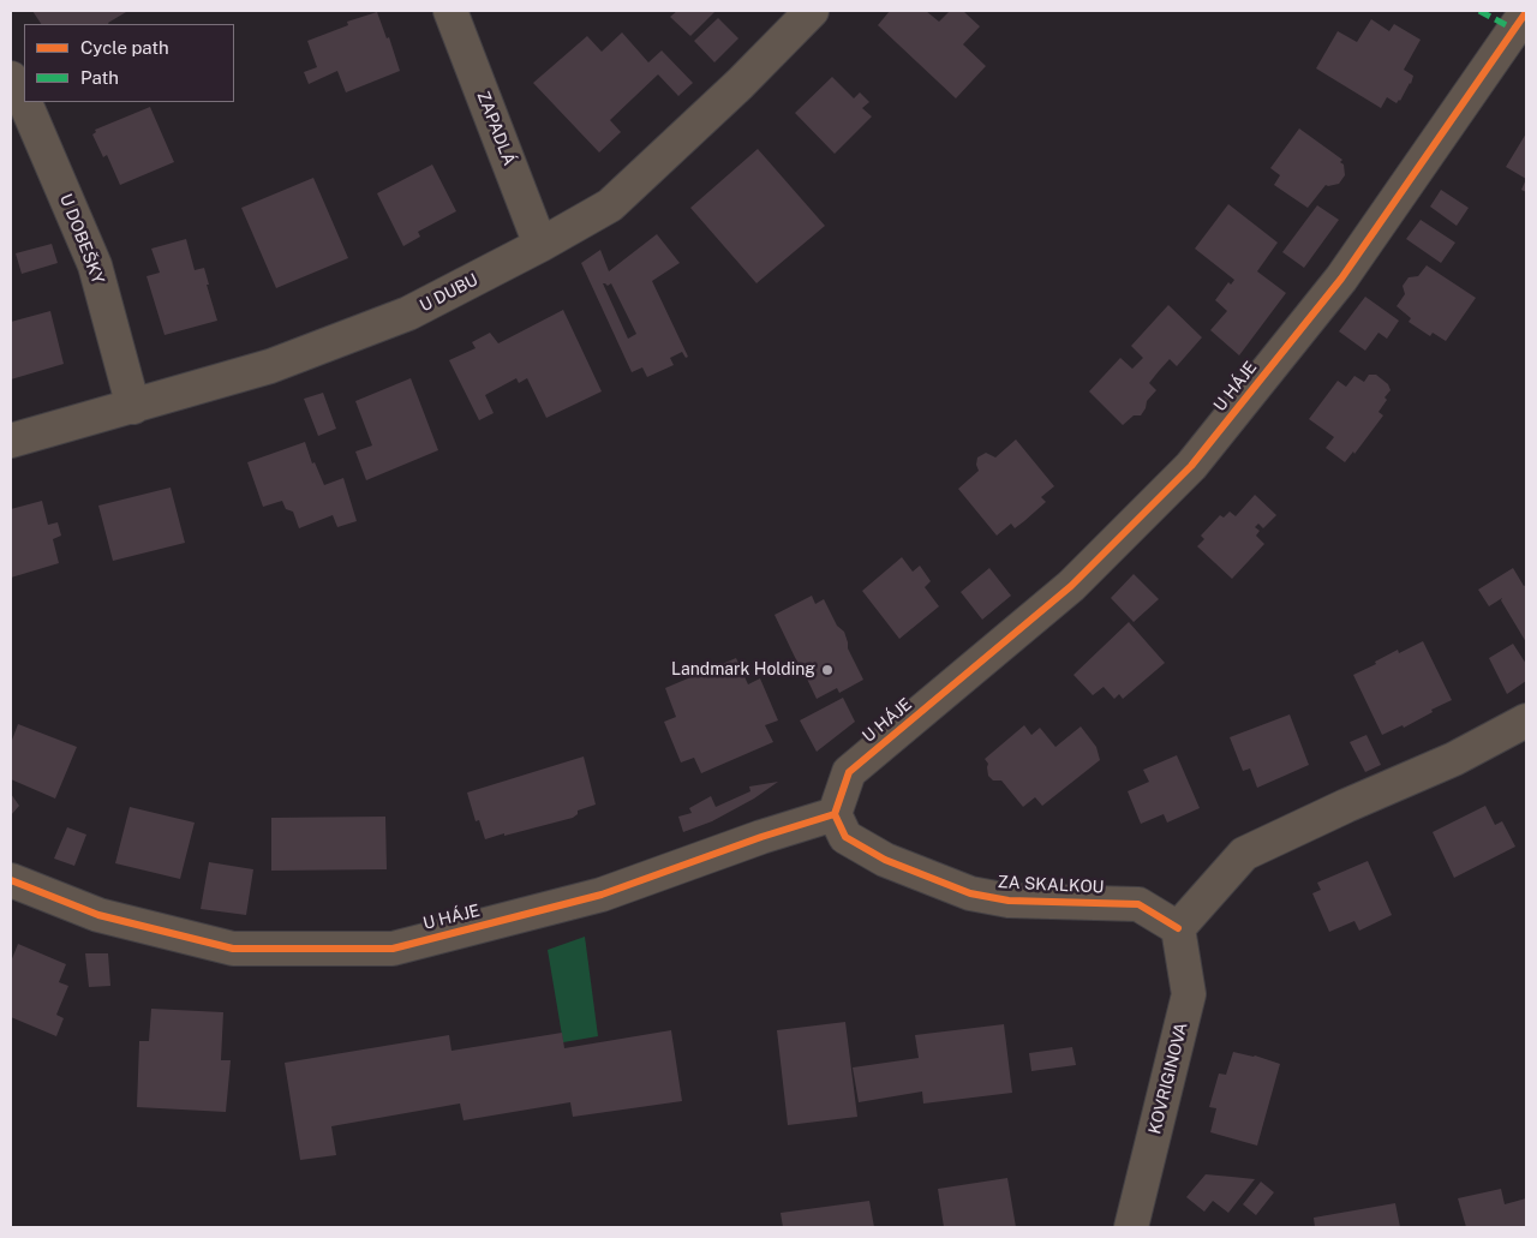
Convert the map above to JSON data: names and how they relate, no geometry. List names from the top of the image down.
{
  "streets": {
    "street": [
      "ZAPADLÁ",
      "U DOBEŠKY",
      "U DUBU",
      "U HÁJE",
      "ZA SKALKOU",
      "KOVRIGINOVA"
    ]
  },
  "crossings": [
    ["ZAPADLÁ", "U DUBU"],
    ["U DOBEŠKY", "U DUBU"],
    ["U HÁJE", "ZA SKALKOU"],
    ["ZA SKALKOU", "KOVRIGINOVA"]
  ],
  "places": ["Landmark Holding"],
  "legend": ["Cycle path", "Path"]
}
